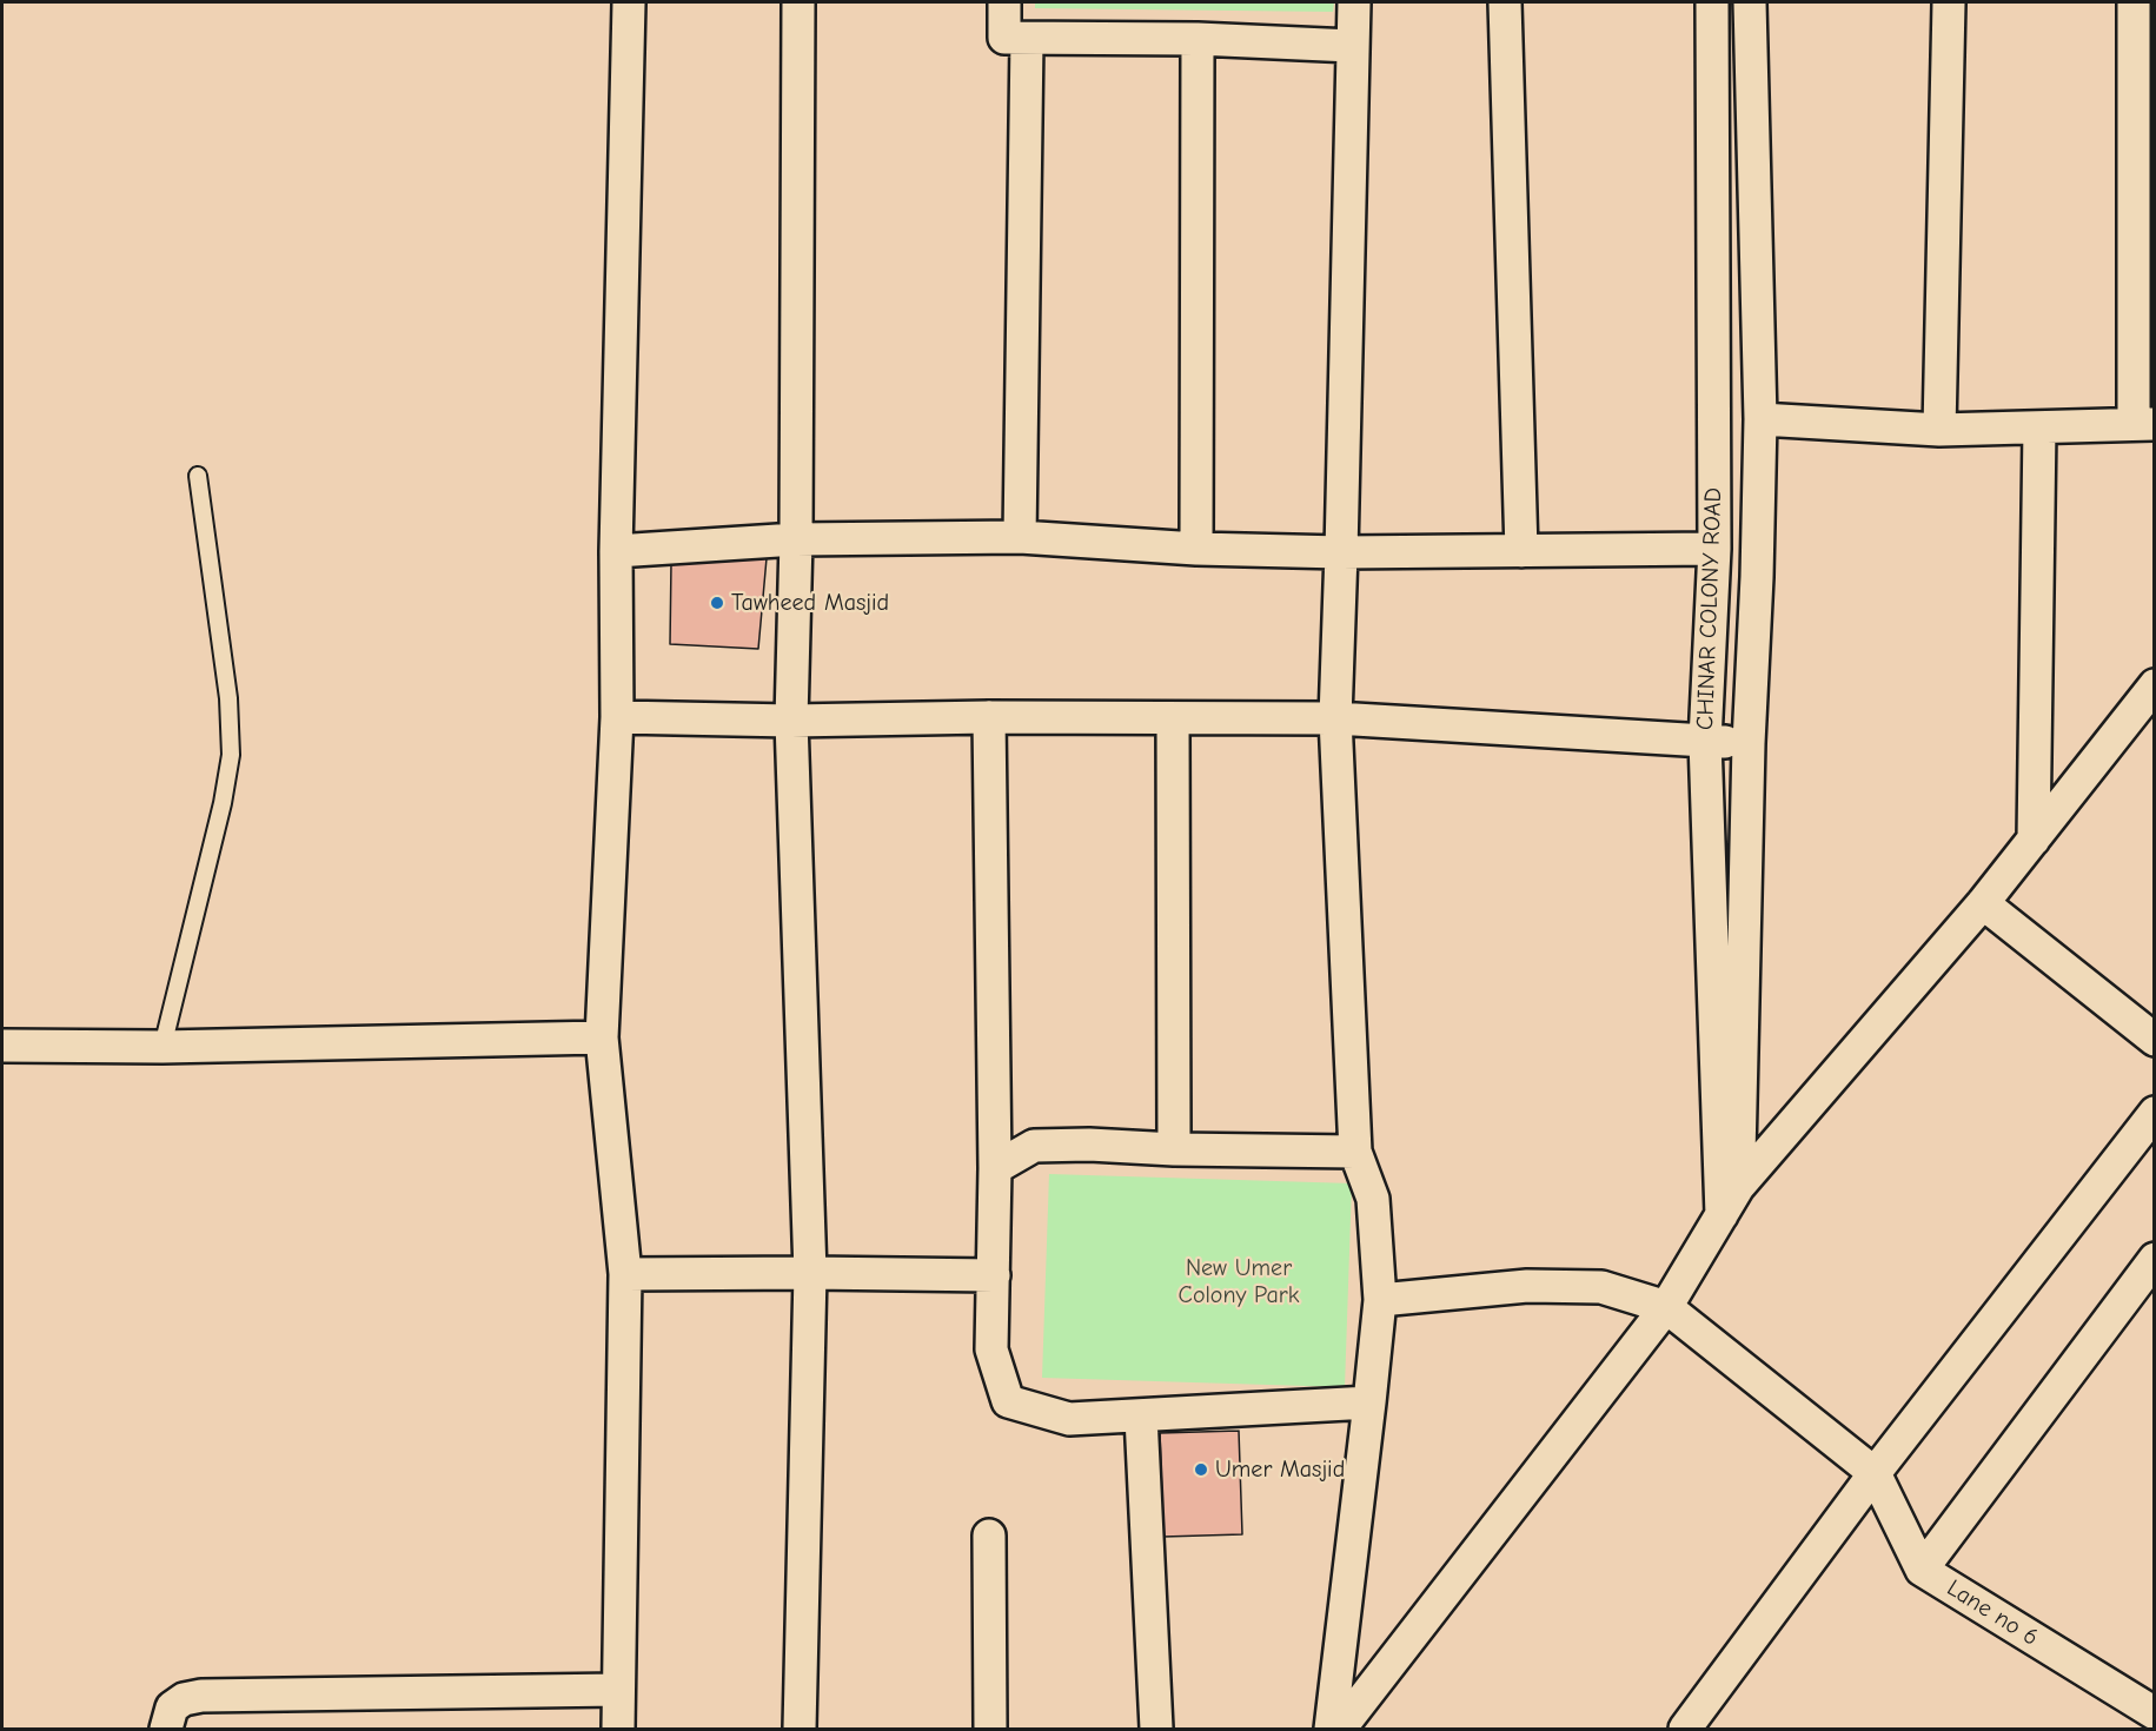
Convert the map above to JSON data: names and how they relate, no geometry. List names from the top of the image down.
{
  "streets": {
    "street": ["CHINAR COLONY ROAD", "Lane no 6"]
  },
  "parks": ["New Umer Colony Park"],
  "places": ["Tawheed Masjid", "Umer Masjid"]
}
